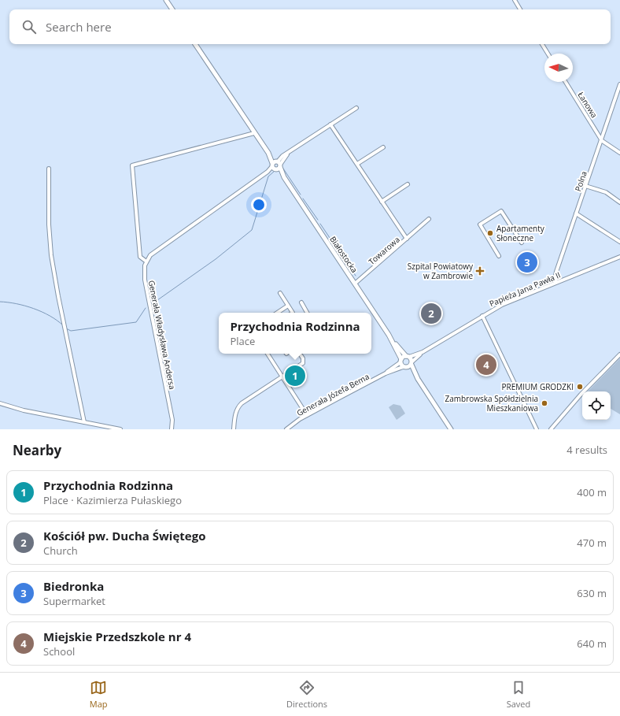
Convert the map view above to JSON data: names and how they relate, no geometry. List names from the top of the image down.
{
  "streets": {
    "main road": ["Białostocka"],
    "street": [
      "Łanowa",
      "Polna",
      "Towarowa",
      "Papieża Jana Pawła II",
      "Generała Władysława Andersa",
      "Generała Józefa Bema"
    ]
  },
  "crossings": [
    ["Łanowa", "Polna"],
    ["Polna", "Papieża Jana Pawła II"],
    ["Towarowa", "Białostocka"],
    ["Białostocka", "Papieża Jana Pawła II"],
    ["Białostocka", "Generała Józefa Bema"]
  ],
  "places": {
    "other": ["Apartamenty Słoneczne", "PREMIUM GRODZKI", "Zambrowska Spółdzielnia Mieszkaniowa"],
    "health": ["Szpital Powiatowy w Zambrowie"]
  },
  "north": "left",
  "page": {
    "search": "Search here",
    "pins": [
      "3",
      "2",
      "4",
      "1"
    ],
    "popup": ["Przychodnia Rodzinna", "Place"],
    "heading": ["Nearby", "4 results"],
    "list": [
      {
        "mark": "1",
        "name": "Przychodnia Rodzinna",
        "note": "Place · Kazimierza Pułaskiego",
        "value": "400 m"
      },
      {
        "mark": "2",
        "name": "Kościół pw. Ducha Świętego",
        "note": "Church",
        "value": "470 m"
      },
      {
        "mark": "3",
        "name": "Biedronka",
        "note": "Supermarket",
        "value": "630 m"
      },
      {
        "mark": "4",
        "name": "Miejskie Przedszkole nr 4",
        "note": "School",
        "value": "640 m"
      }
    ],
    "nav": ["Map", "Directions", "Saved"]
  }
}
